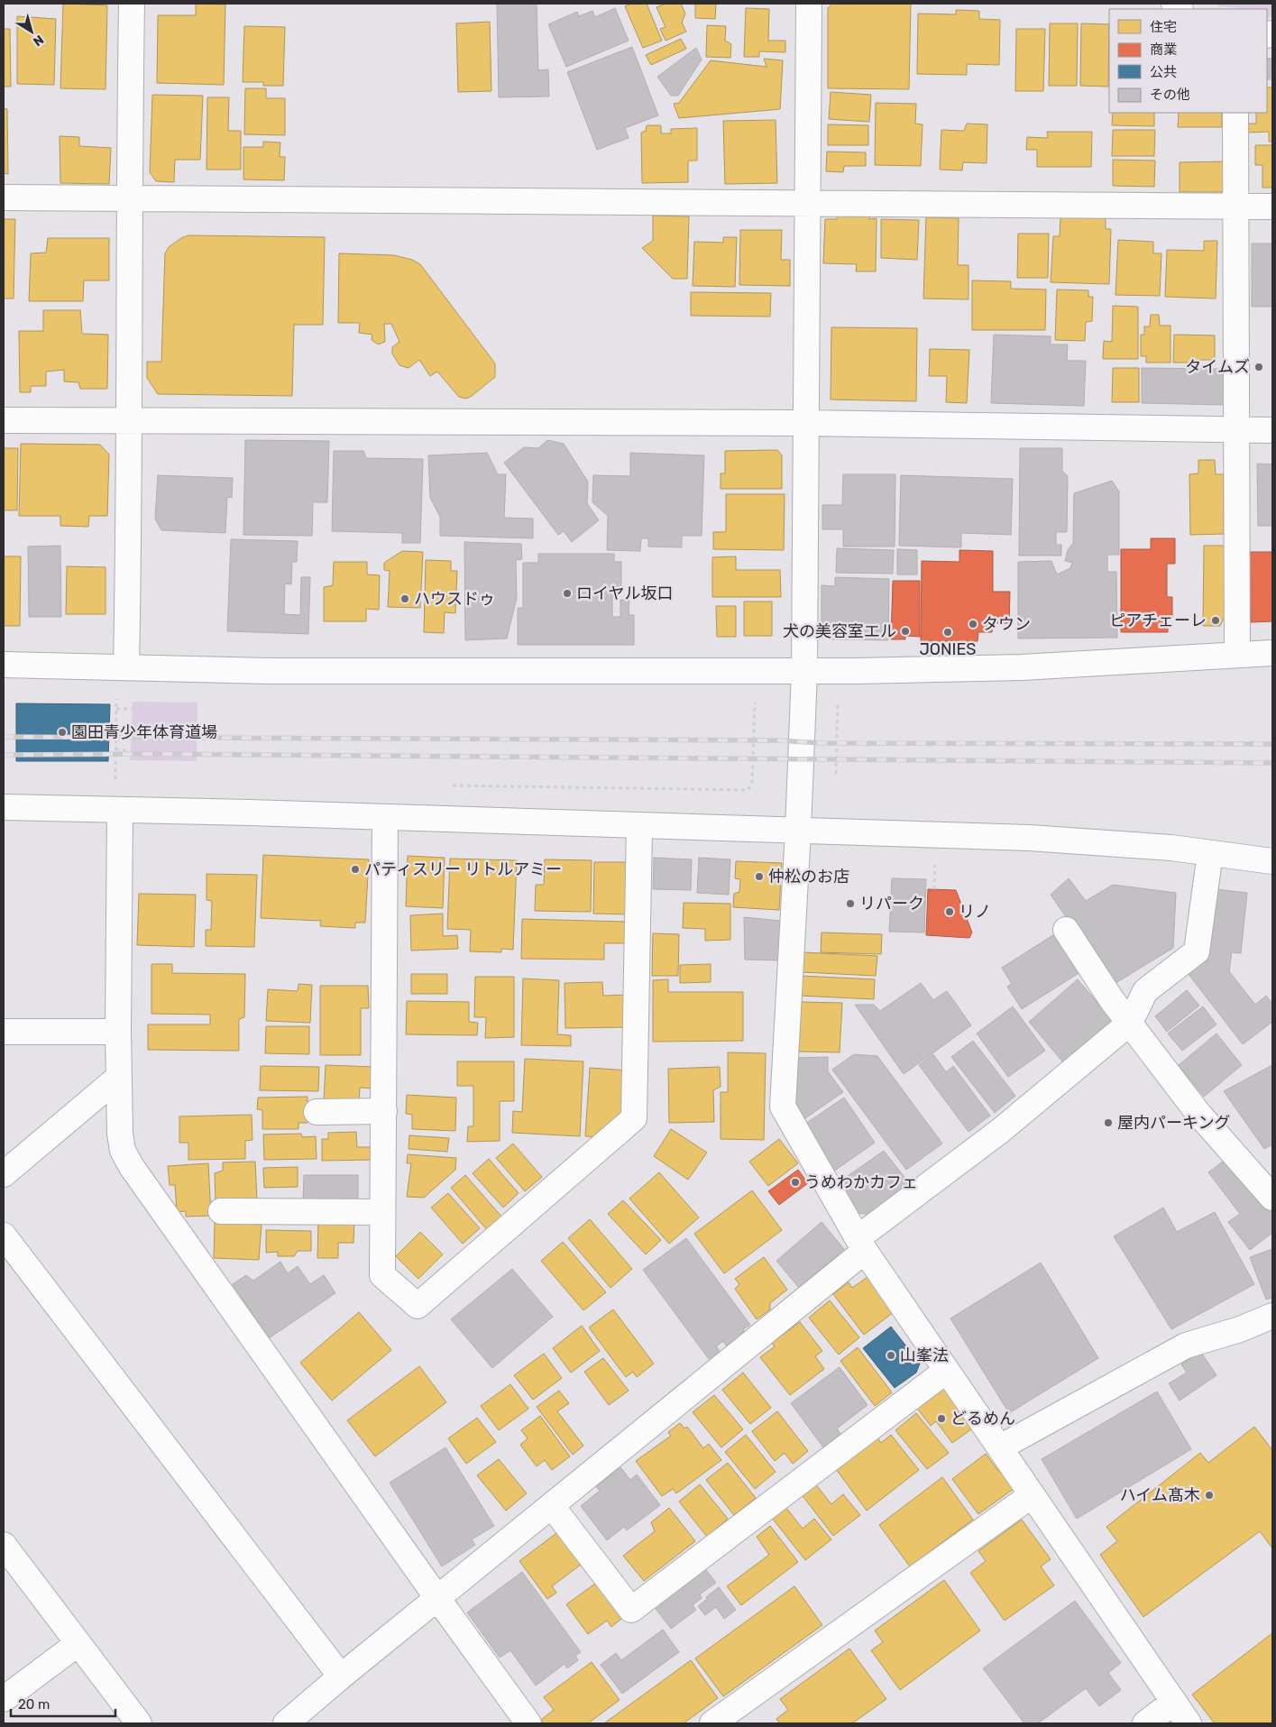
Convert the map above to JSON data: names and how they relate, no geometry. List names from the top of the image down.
{
  "places": [
    "タイムズ",
    "ロイヤル坂口",
    "ハウスドゥ",
    "ピアチェーレ",
    "タウン",
    "犬の美容室エル",
    "JONIES",
    "園田青少年体育道場",
    "パティスリー リトルアミー",
    "仲松のお店",
    "リパーク",
    "リノ",
    "屋内パーキング",
    "うめわかカフェ",
    "山峯法",
    "どるめん",
    "ハイム髙木"
  ],
  "legend": [
    "住宅",
    "商業",
    "公共",
    "その他"
  ],
  "scale_bar": "20 m",
  "north": "bottom right"
}
